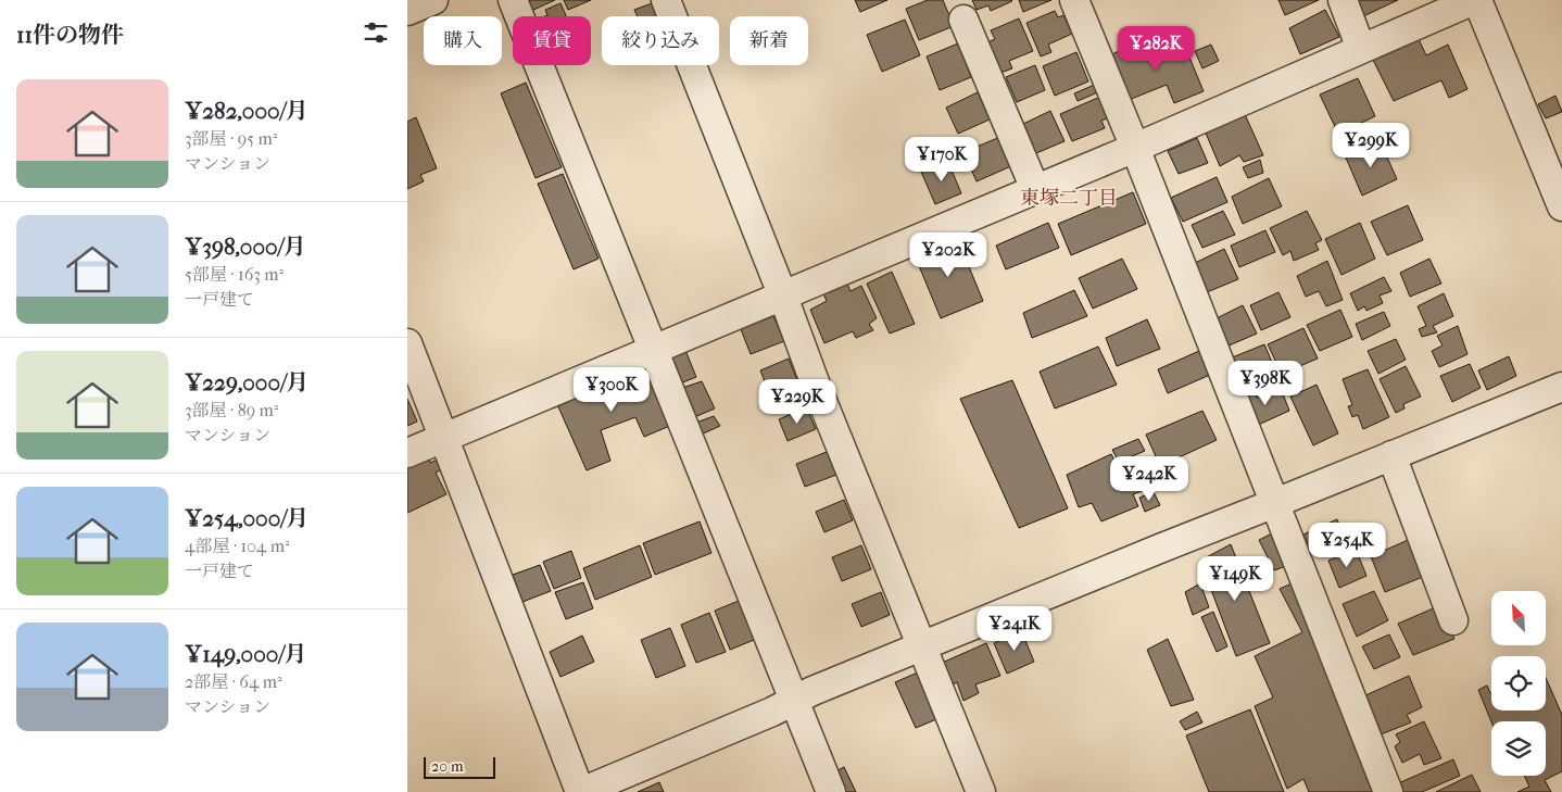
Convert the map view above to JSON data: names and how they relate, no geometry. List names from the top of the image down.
{
  "districts": ["東塚二丁目"],
  "scale_bar": "20 m",
  "north": "top left",
  "page": {
    "heading": "11件の物件",
    "chip": [
      "購入",
      "賃貸",
      "絞り込み",
      "新着"
    ],
    "price": [
      "¥282K",
      "¥299K",
      "¥170K",
      "¥202K",
      "¥398K",
      "¥300K",
      "¥229K",
      "¥242K",
      "¥254K",
      "¥149K",
      "¥241K"
    ],
    "list": [
      {
        "name": "¥282,000/月",
        "note": "3部屋 · 95 m² · マンション"
      },
      {
        "name": "¥398,000/月",
        "note": "5部屋 · 163 m² · 一戸建て"
      },
      {
        "name": "¥229,000/月",
        "note": "3部屋 · 89 m² · マンション"
      },
      {
        "name": "¥254,000/月",
        "note": "4部屋 · 104 m² · 一戸建て"
      },
      {
        "name": "¥149,000/月",
        "note": "2部屋 · 64 m² · マンション"
      }
    ],
    "scale": "20 m"
  }
}
